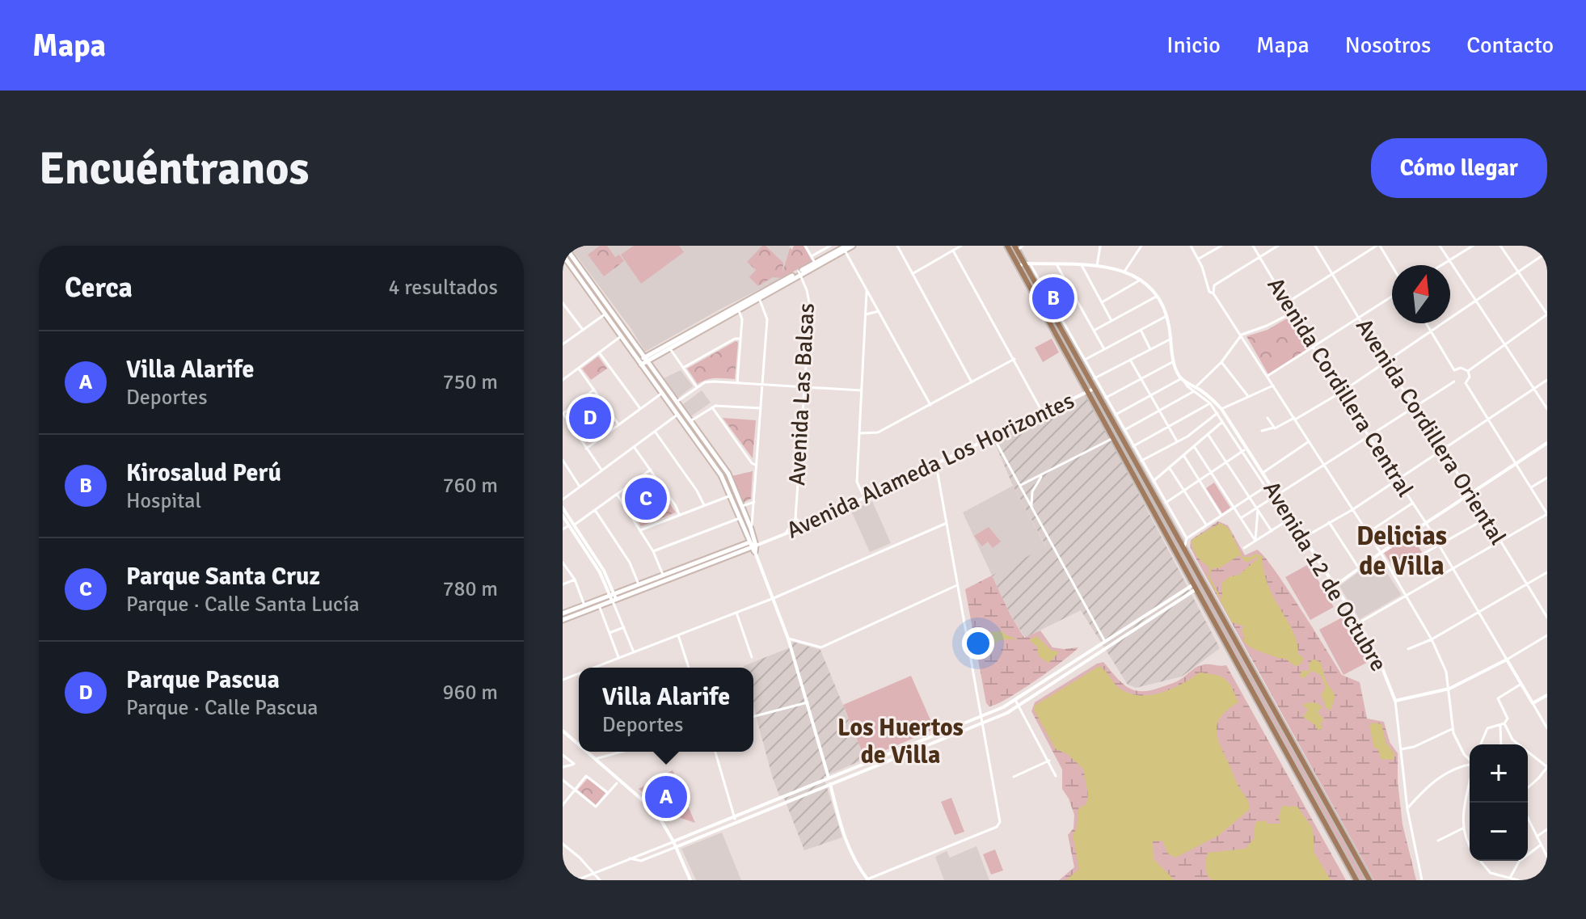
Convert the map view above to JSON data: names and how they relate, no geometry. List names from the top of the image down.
{
  "streets": {
    "main road": ["Avenida Alameda Los Horizontes"],
    "street": [
      "Avenida Cordillera Central",
      "Avenida Las Balsas",
      "Avenida Cordillera Oriental",
      "Avenida 12 de Octubre"
    ]
  },
  "crossings": [
    ["Avenida Las Balsas", "Avenida Alameda Los Horizontes"]
  ],
  "districts": ["Delicias de Villa", "Los Huertos de Villa"],
  "north": "top",
  "page": {
    "header": "Mapa",
    "nav": [
      "Inicio",
      "Mapa",
      "Nosotros",
      "Contacto"
    ],
    "buttons": "Cómo llegar",
    "title": "Encuéntranos",
    "heading": ["Cerca", "4 resultados"],
    "pins": [
      "B",
      "D",
      "C",
      "A"
    ],
    "list": [
      {
        "mark": "A",
        "name": "Villa Alarife",
        "note": "Deportes",
        "value": "750 m"
      },
      {
        "mark": "B",
        "name": "Kirosalud Perú",
        "note": "Hospital",
        "value": "760 m"
      },
      {
        "mark": "C",
        "name": "Parque Santa Cruz",
        "note": "Parque · Calle Santa Lucía",
        "value": "780 m"
      },
      {
        "mark": "D",
        "name": "Parque Pascua",
        "note": "Parque · Calle Pascua",
        "value": "960 m"
      }
    ],
    "popup": ["Villa Alarife", "Deportes"],
    "map_buttons": ["+", "−"]
  }
}
